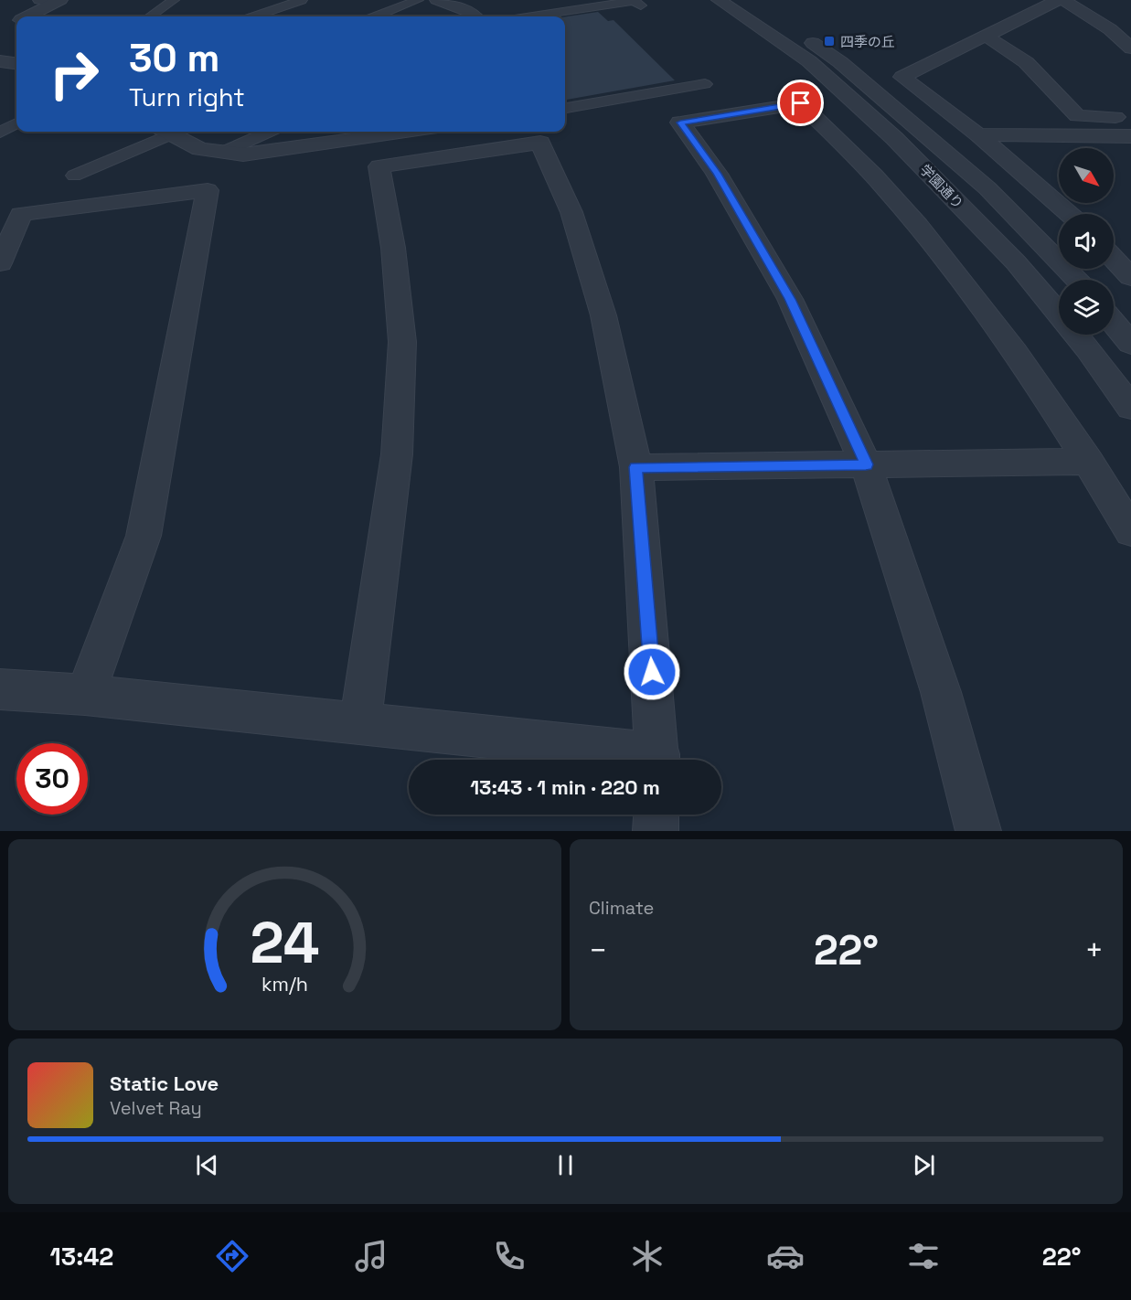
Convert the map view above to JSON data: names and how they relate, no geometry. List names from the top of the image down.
{
  "streets": {
    "street": ["学園通り"]
  },
  "places": {
    "transit": ["四季の丘"]
  },
  "north": "bottom right",
  "page": {
    "turn": ["30 m", "Turn right"],
    "limit": "30",
    "trip": "13:43 · 1 min · 220 m",
    "tile": "Climate",
    "heat": ["−", "22°", "+"],
    "song": ["Static Love", "Velvet Ray"],
    "tabs": ["13:42", "22°"],
    "gauge": ["24", "km/h"]
  }
}
